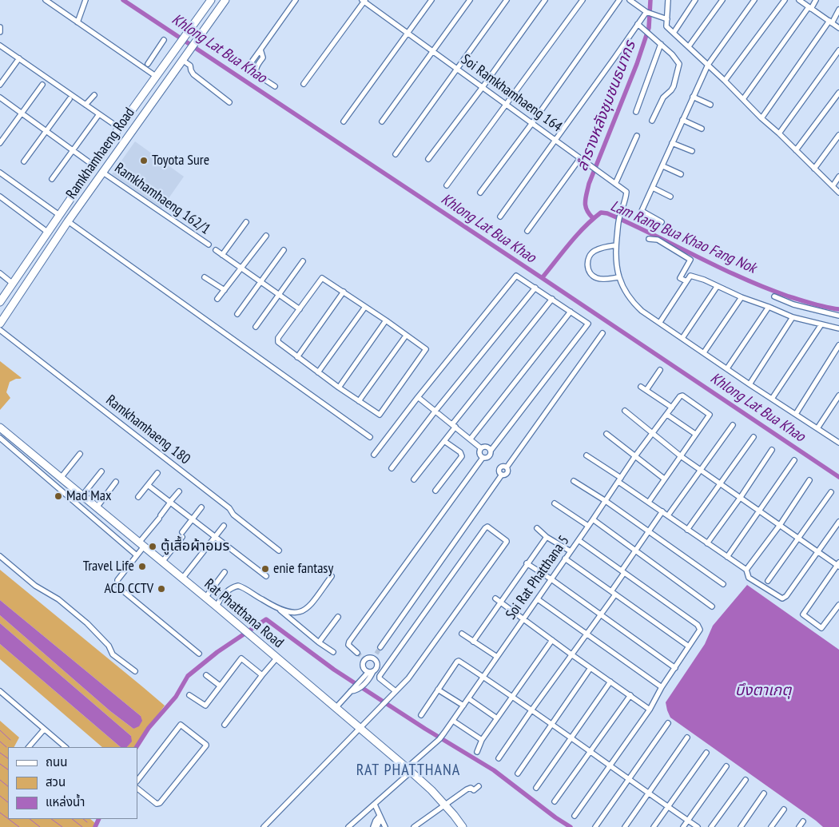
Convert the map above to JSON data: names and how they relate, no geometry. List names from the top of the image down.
{
  "streets": {
    "main road": ["Ramkhamhaeng Road", "Rat Phatthana Road"],
    "street": [
      "Soi Ramkhamhaeng 164",
      "Ramkhamhaeng 162/1",
      "Ramkhamhaeng 180",
      "Soi Rat Phatthana 5"
    ]
  },
  "crossings": [
    ["Ramkhamhaeng Road", "Ramkhamhaeng 162/1"],
    ["Soi Rat Phatthana 5", "Rat Phatthana Road"]
  ],
  "districts": ["RAT PHATTHANA"],
  "water": [
    "Khlong Lat Bua Khao",
    "ลำรางหลังชุมชนธนากร",
    "Lam Rang Bua Khao Fang Nok",
    "บึงตาเกตุ"
  ],
  "places": [
    "Toyota Sure",
    "Mad Max",
    "ตู้เสื้อผ้าอมร",
    "Travel Life",
    "enie fantasy",
    "ACD CCTV"
  ],
  "legend": ["ถนน", "สวน", "แหล่งน้ำ"]
}
